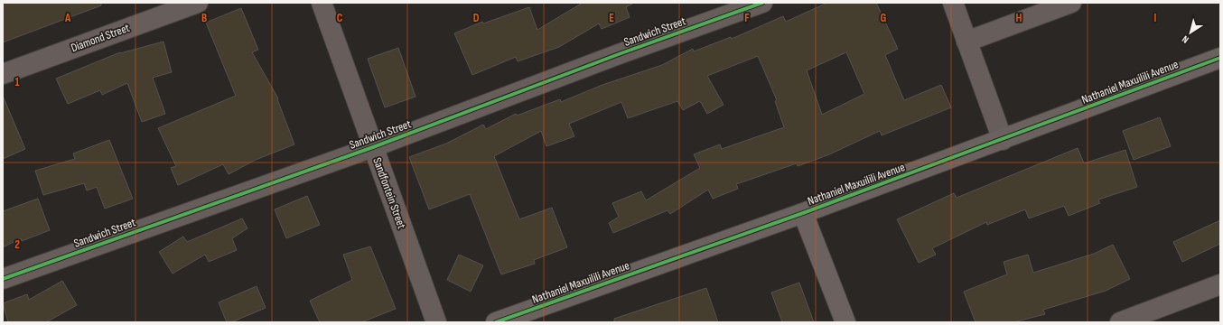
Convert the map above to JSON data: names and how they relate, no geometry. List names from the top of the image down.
{
  "streets": {
    "street": [
      "Sandwich Street",
      "Diamond Street",
      "Nathaniel Maxuilili Avenue",
      "Sandfontein Street"
    ]
  },
  "crossings": [
    ["Sandwich Street", "Sandfontein Street"]
  ],
  "north": "bottom left",
  "grid": {
    "columns": [
      "A",
      "B",
      "C",
      "D",
      "E",
      "F",
      "G",
      "H",
      "I"
    ],
    "rows": ["1", "2"]
  }
}
